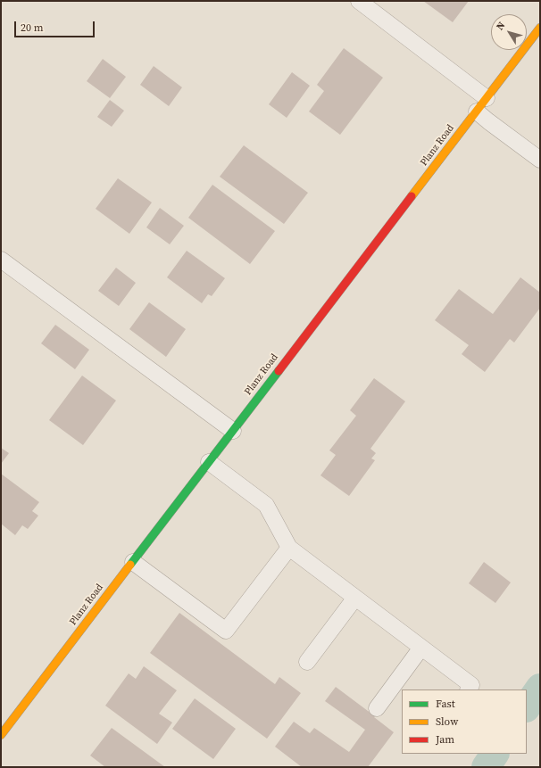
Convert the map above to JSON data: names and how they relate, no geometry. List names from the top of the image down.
{
  "streets": {
    "street": ["Planz Road"]
  },
  "legend": ["Fast", "Slow", "Jam"],
  "scale_bar": "20 m",
  "north": "top left"
}
